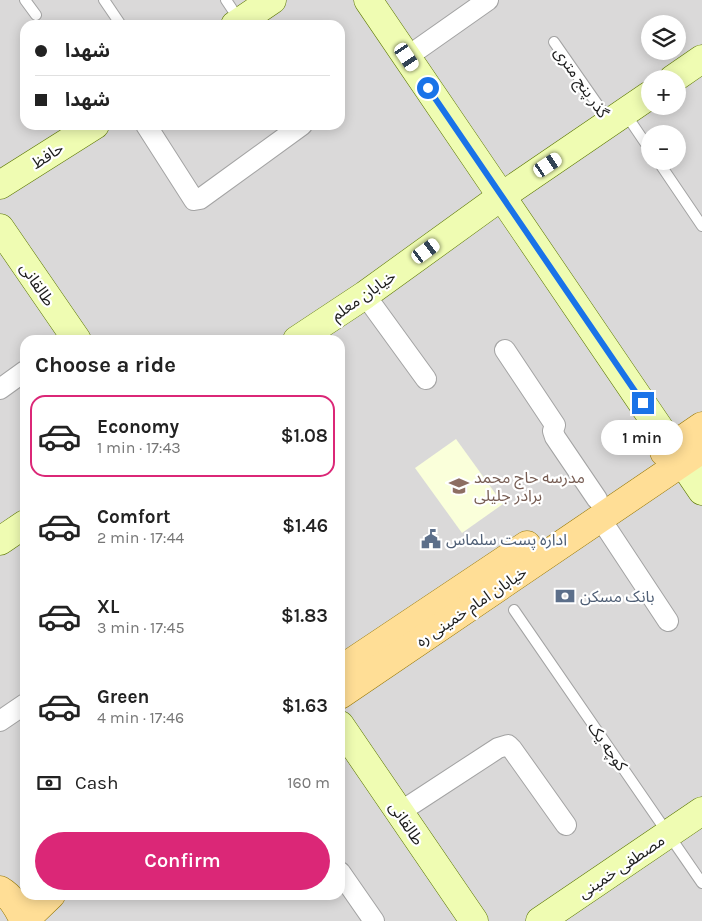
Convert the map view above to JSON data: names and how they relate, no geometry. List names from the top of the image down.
{
  "streets": {
    "main road": ["خیابان امام خمینی ره"],
    "street": [
      "حافظ",
      "طالقانی",
      "خیابان معلم",
      "مصطفی خمینی"
    ],
    "lane": ["گذر پنج متری", "کوچه یک"]
  },
  "crossings": [
    ["گذر پنج متری", "خیابان معلم"],
    ["کوچه یک", "مصطفی خمینی"]
  ],
  "places": {
    "school or university": ["مدرسه حاج محمد برادر جلیلی"],
    "public building": ["اداره پست سلماس"],
    "bank": ["بانک مسکن"]
  },
  "page": {
    "map_buttons": ["+", "−"],
    "banner": ["شهدا", "شهدا"],
    "heading": "Choose a ride",
    "list": [
      {
        "name": "Economy",
        "note": "1 min · 17:43",
        "value": "$1.08"
      },
      {
        "name": "Comfort",
        "note": "2 min · 17:44",
        "value": "$1.46"
      },
      {
        "name": "XL",
        "note": "3 min · 17:45",
        "value": "$1.83"
      },
      {
        "name": "Green",
        "note": "4 min · 17:46",
        "value": "$1.63"
      }
    ],
    "bubble": "1 min",
    "pay": ["Cash", "160 m"],
    "buttons": "Confirm"
  }
}
